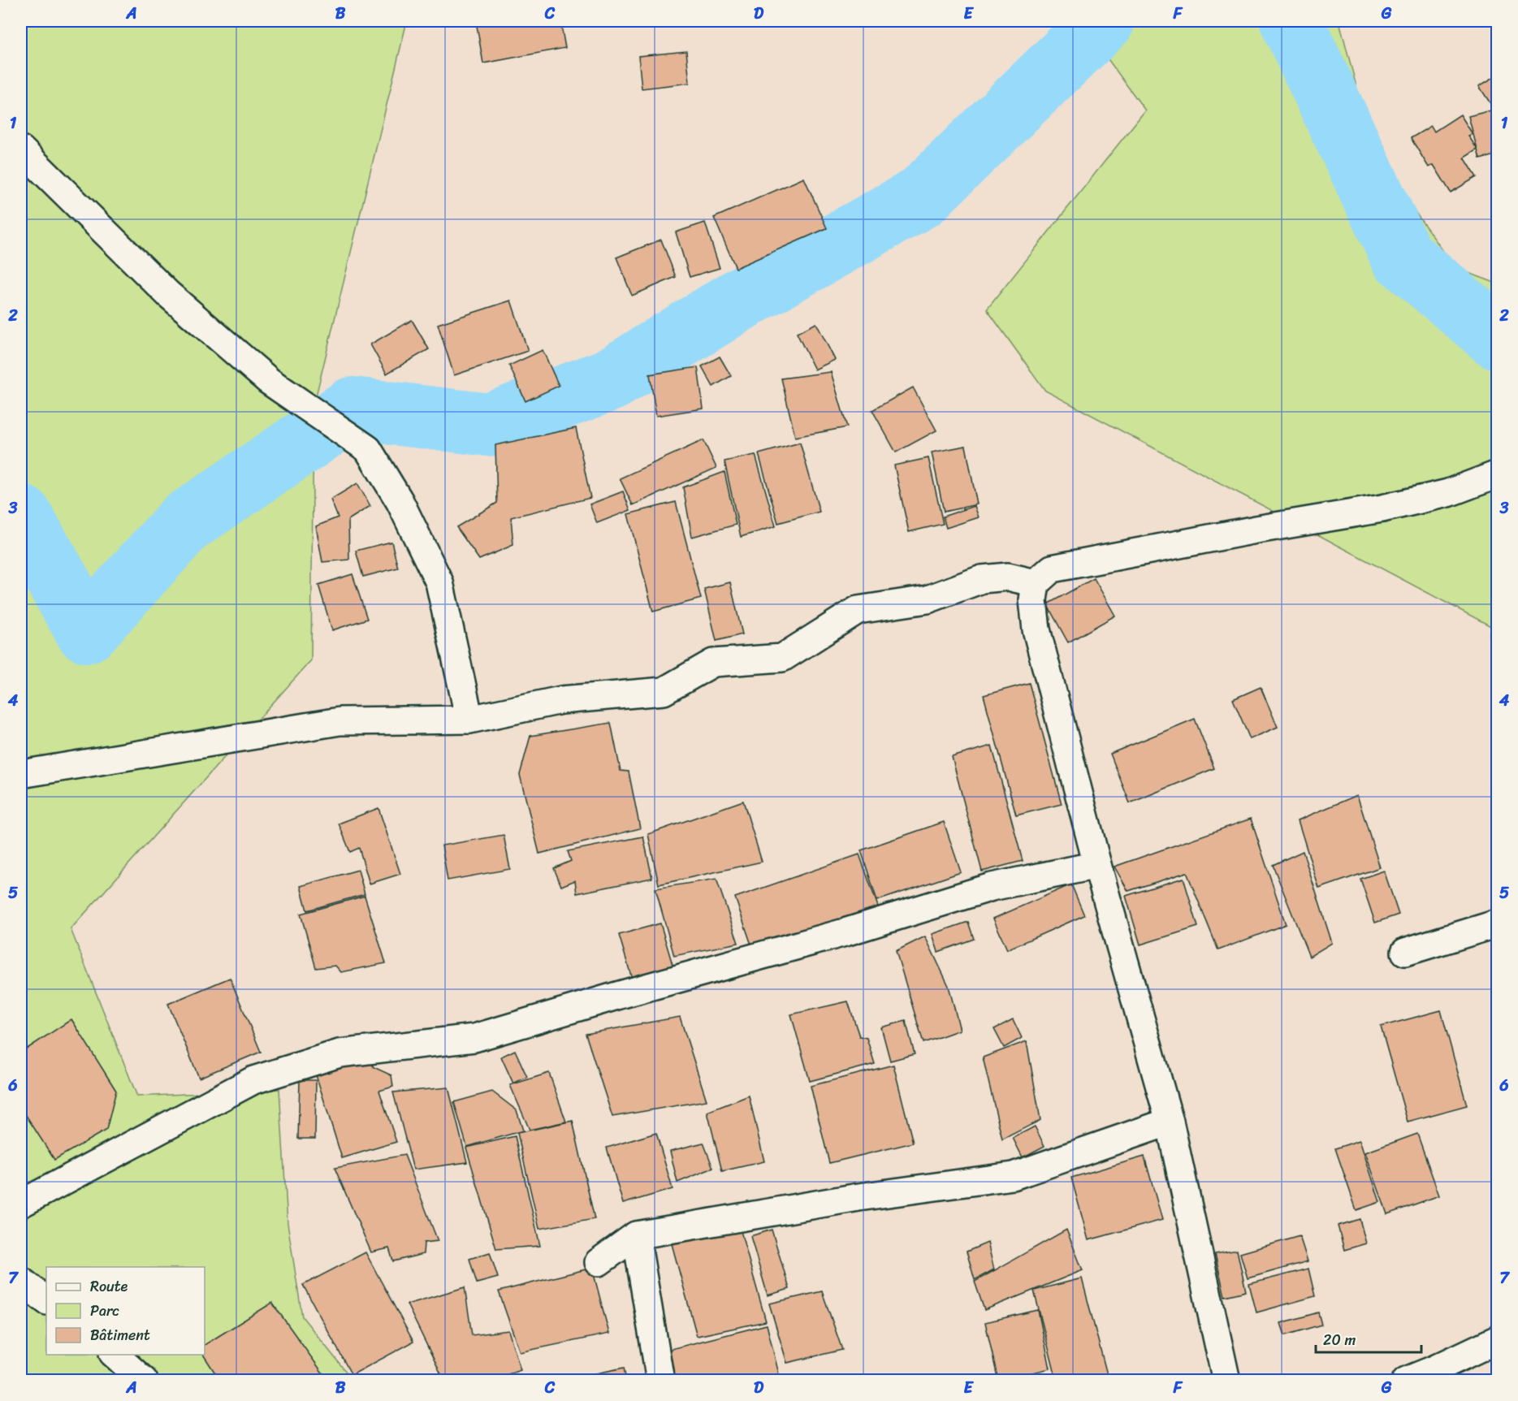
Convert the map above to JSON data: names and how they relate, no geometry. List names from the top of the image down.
{
  "legend": ["Route", "Parc", "Bâtiment"],
  "scale_bar": "20 m",
  "grid": {
    "columns": [
      "A",
      "B",
      "C",
      "D",
      "E",
      "F",
      "G"
    ],
    "rows": [
      "1",
      "2",
      "3",
      "4",
      "5",
      "6",
      "7"
    ]
  }
}
